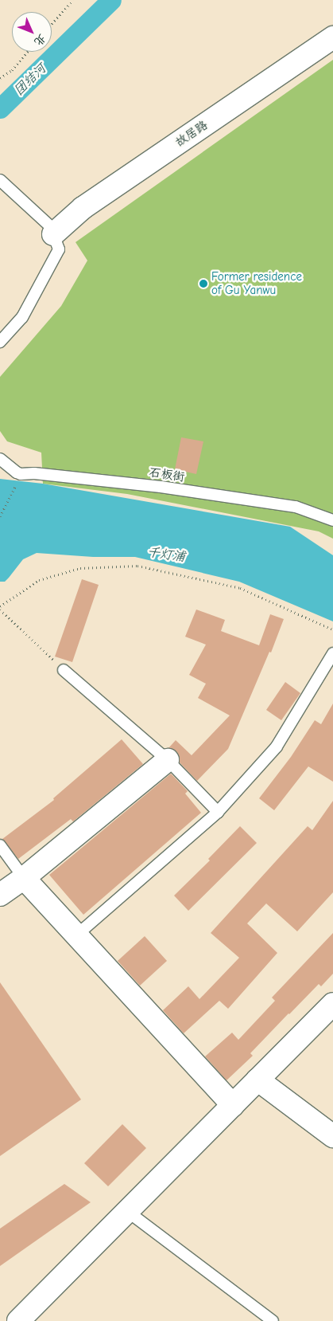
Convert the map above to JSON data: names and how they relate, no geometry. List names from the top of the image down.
{
  "streets": {
    "street": ["故居路"],
    "lane": ["石板街"]
  },
  "water": ["团结河", "千灯浦"],
  "places": ["Former residence of Gu Yanwu"],
  "north": "bottom right"
}
